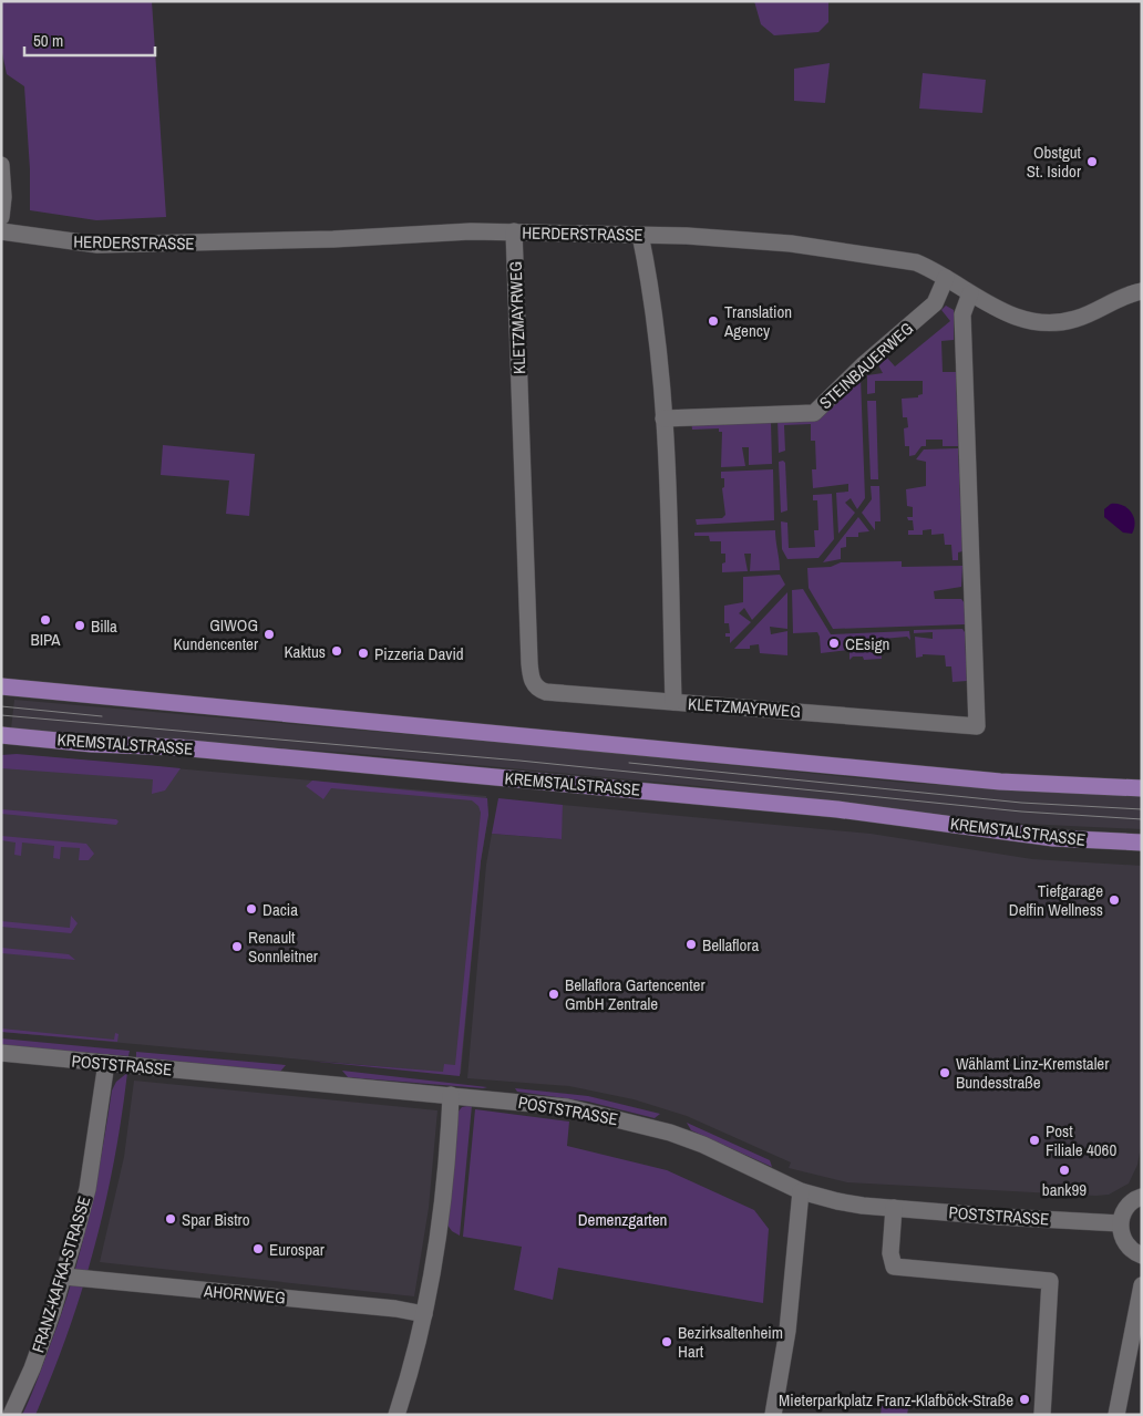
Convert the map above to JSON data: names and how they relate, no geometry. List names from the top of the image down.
{
  "streets": {
    "main road": ["KREMSTALSTRASSE"],
    "street": [
      "HERDERSTRASSE",
      "KLETZMAYRWEG",
      "STEINBAUERWEG",
      "POSTSTRASSE",
      "FRANZ-KAFKA-STRASSE",
      "AHORNWEG"
    ]
  },
  "crossings": [
    ["HERDERSTRASSE", "KLETZMAYRWEG"],
    ["HERDERSTRASSE", "STEINBAUERWEG"],
    ["POSTSTRASSE", "FRANZ-KAFKA-STRASSE"],
    ["FRANZ-KAFKA-STRASSE", "AHORNWEG"]
  ],
  "parks": ["Demenzgarten"],
  "places": [
    "Obstgut St. Isidor",
    "Translation Agency",
    "BIPA",
    "Billa",
    "GIWOG Kundencenter",
    "CEsign",
    "Kaktus",
    "Pizzeria David",
    "Tiefgarage Delfin Wellness",
    "Dacia",
    "Bellaflora",
    "Renault Sonnleitner",
    "Bellaflora Gartencenter GmbH Zentrale",
    "Wählamt Linz-Kremstaler Bundesstraße",
    "Post Filiale 4060",
    "bank99",
    "Spar Bistro",
    "Eurospar",
    "Bezirksaltenheim Hart",
    "Mieterparkplatz Franz-Klafböck-Straße"
  ],
  "scale_bar": "50 m"
}
